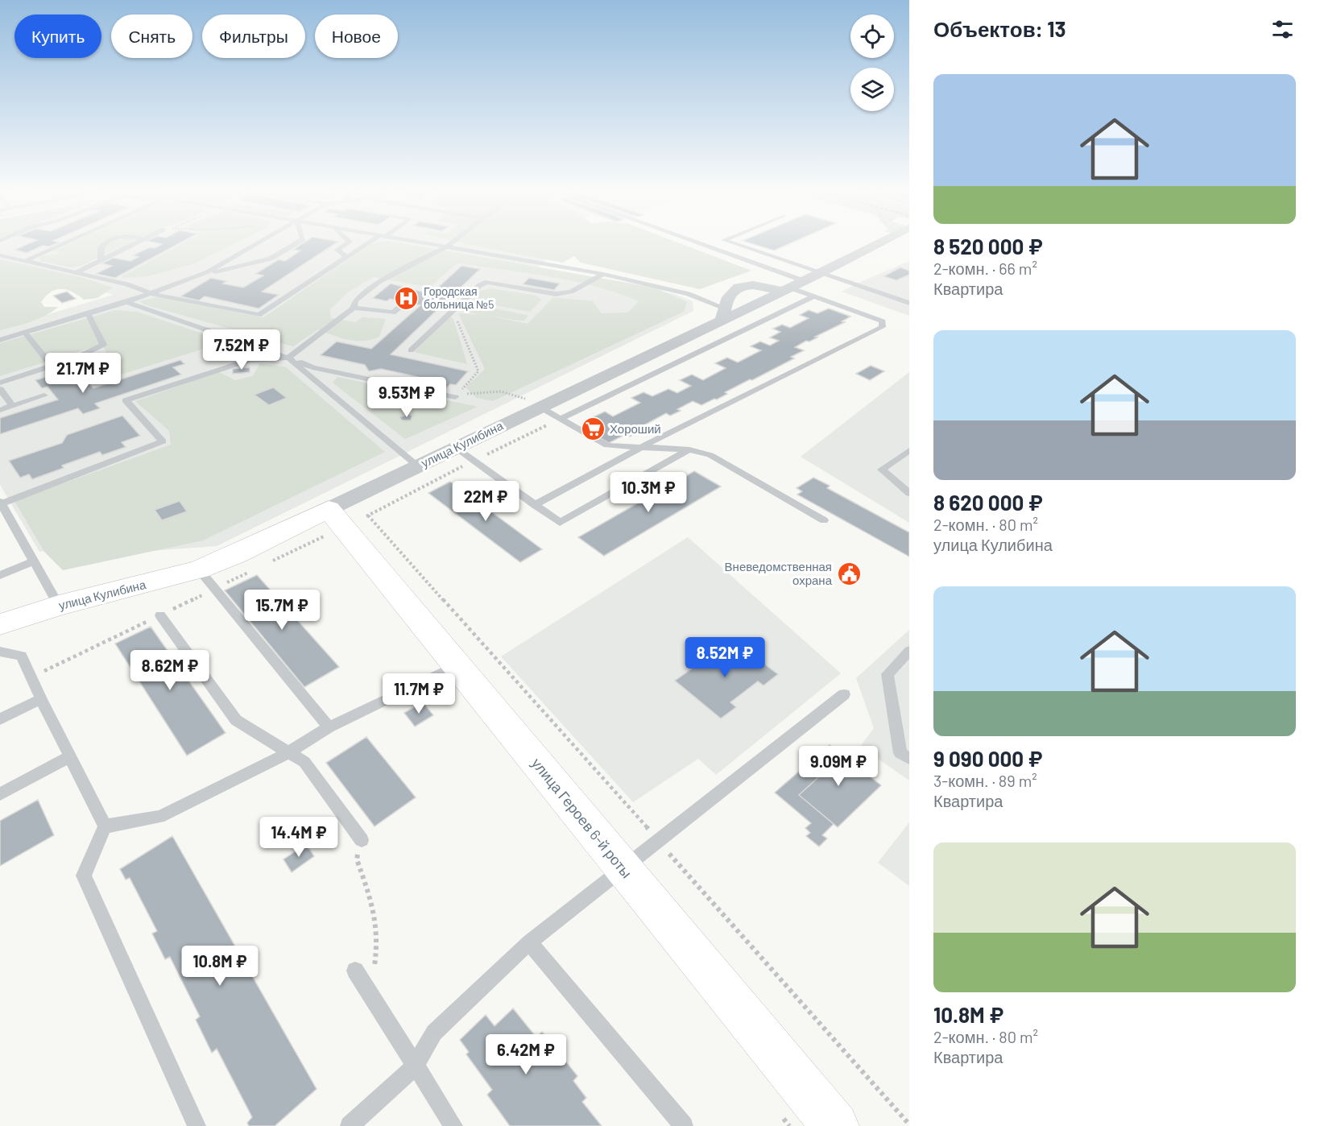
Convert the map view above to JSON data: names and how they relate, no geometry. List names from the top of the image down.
{
  "streets": {
    "street": ["улица Кулибина", "улица Героев 6-й роты"]
  },
  "crossings": [
    ["улица Кулибина", "улица Героев 6-й роты"]
  ],
  "places": {
    "hospital": ["Городская больница №5"],
    "supermarket": ["Хороший"],
    "public building": ["Вневедомственная охрана"]
  },
  "page": {
    "heading": "Объектов: 13",
    "chip": [
      "Купить",
      "Снять",
      "Фильтры",
      "Новое"
    ],
    "list": [
      {
        "name": "8 520 000 ₽",
        "note": "2-комн. · 66 m² · Квартира"
      },
      {
        "name": "8 620 000 ₽",
        "note": "2-комн. · 80 m² · улица Кулибина"
      },
      {
        "name": "9 090 000 ₽",
        "note": "3-комн. · 89 m² · Квартира"
      },
      {
        "name": "10.8M ₽",
        "note": "2-комн. · 80 m² · Квартира"
      }
    ],
    "price": [
      "7.52M ₽",
      "21.7M ₽",
      "9.53M ₽",
      "10.3M ₽",
      "22M ₽",
      "15.7M ₽",
      "8.52M ₽",
      "8.62M ₽",
      "11.7M ₽",
      "9.09M ₽",
      "14.4M ₽",
      "10.8M ₽",
      "6.42M ₽"
    ]
  }
}
